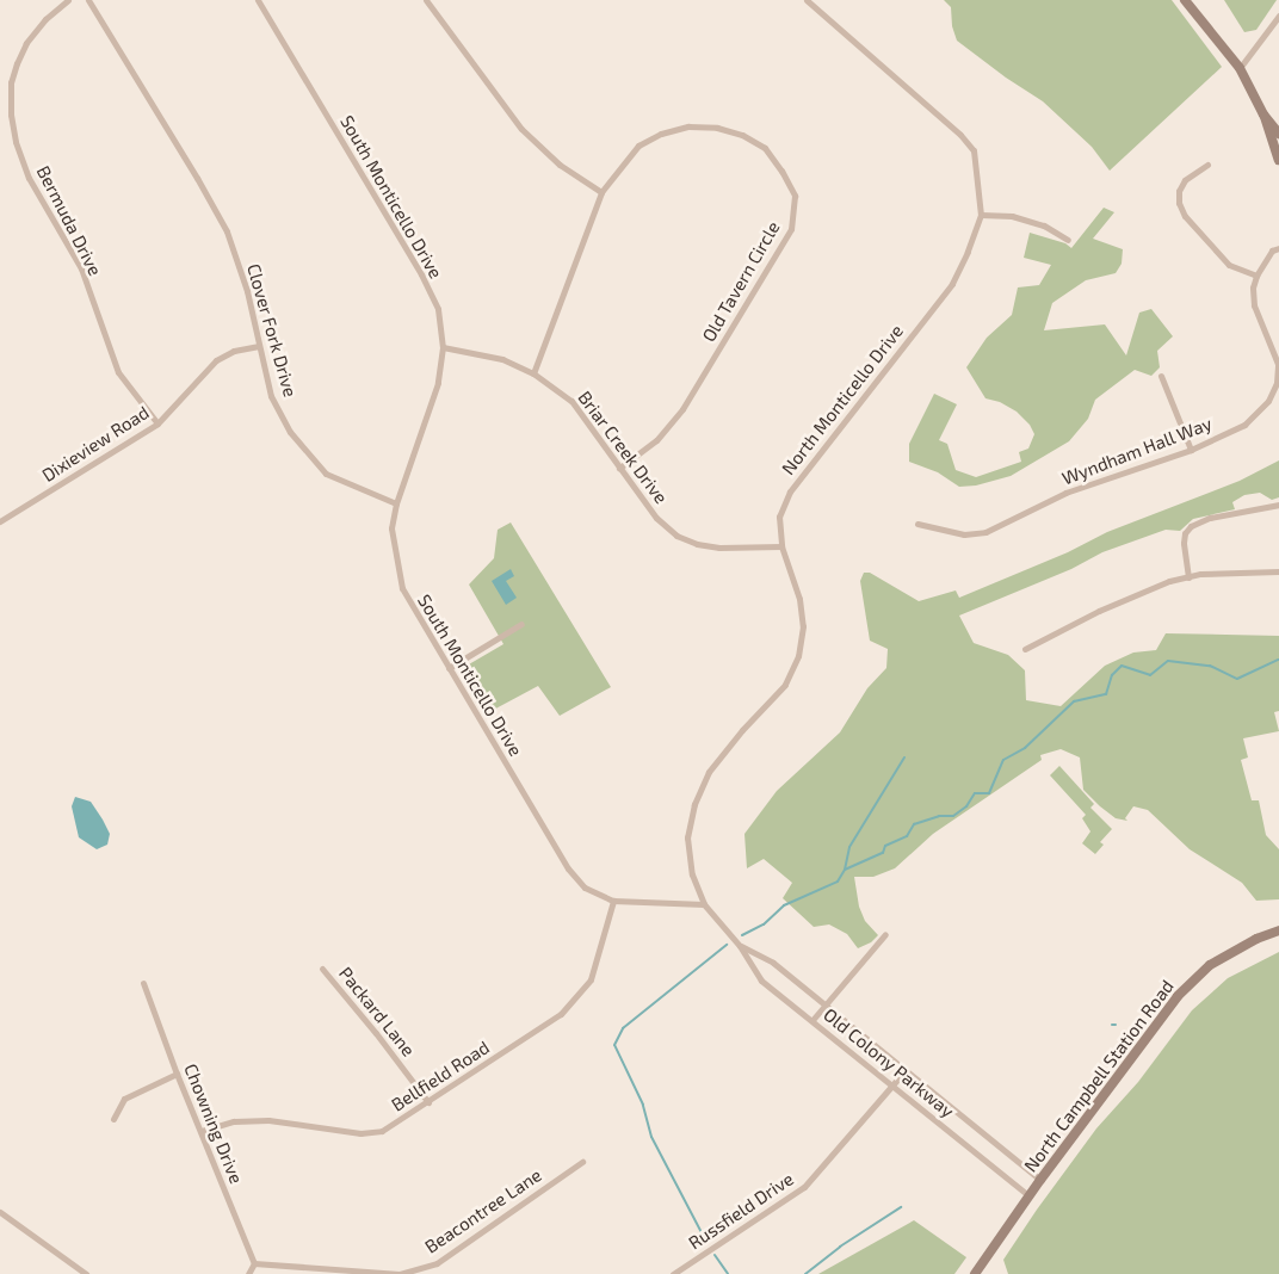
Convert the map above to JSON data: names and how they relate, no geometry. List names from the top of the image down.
{
  "streets": {
    "main road": ["North Campbell Station Road"],
    "street": [
      "South Monticello Drive",
      "Bermuda Drive",
      "Old Tavern Circle",
      "Clover Fork Drive",
      "North Monticello Drive",
      "Dixieview Road",
      "Briar Creek Drive",
      "Wyndham Hall Way",
      "Packard Lane",
      "Old Colony Parkway",
      "Bellfield Road",
      "Chowning Drive",
      "Beacontree Lane",
      "Russfield Drive"
    ]
  },
  "crossings": [
    ["South Monticello Drive", "Clover Fork Drive"],
    ["South Monticello Drive", "North Monticello Drive"],
    ["South Monticello Drive", "Briar Creek Drive"],
    ["South Monticello Drive", "Old Colony Parkway"],
    ["South Monticello Drive", "Bellfield Road"],
    ["Bermuda Drive", "Dixieview Road"],
    ["Old Tavern Circle", "Briar Creek Drive"],
    ["Clover Fork Drive", "Dixieview Road"],
    ["North Monticello Drive", "Briar Creek Drive"],
    ["North Monticello Drive", "Old Colony Parkway"],
    ["Packard Lane", "Bellfield Road"],
    ["Old Colony Parkway", "North Campbell Station Road"],
    ["Old Colony Parkway", "Russfield Drive"],
    ["Bellfield Road", "Chowning Drive"],
    ["Chowning Drive", "Beacontree Lane"]
  ]
}
